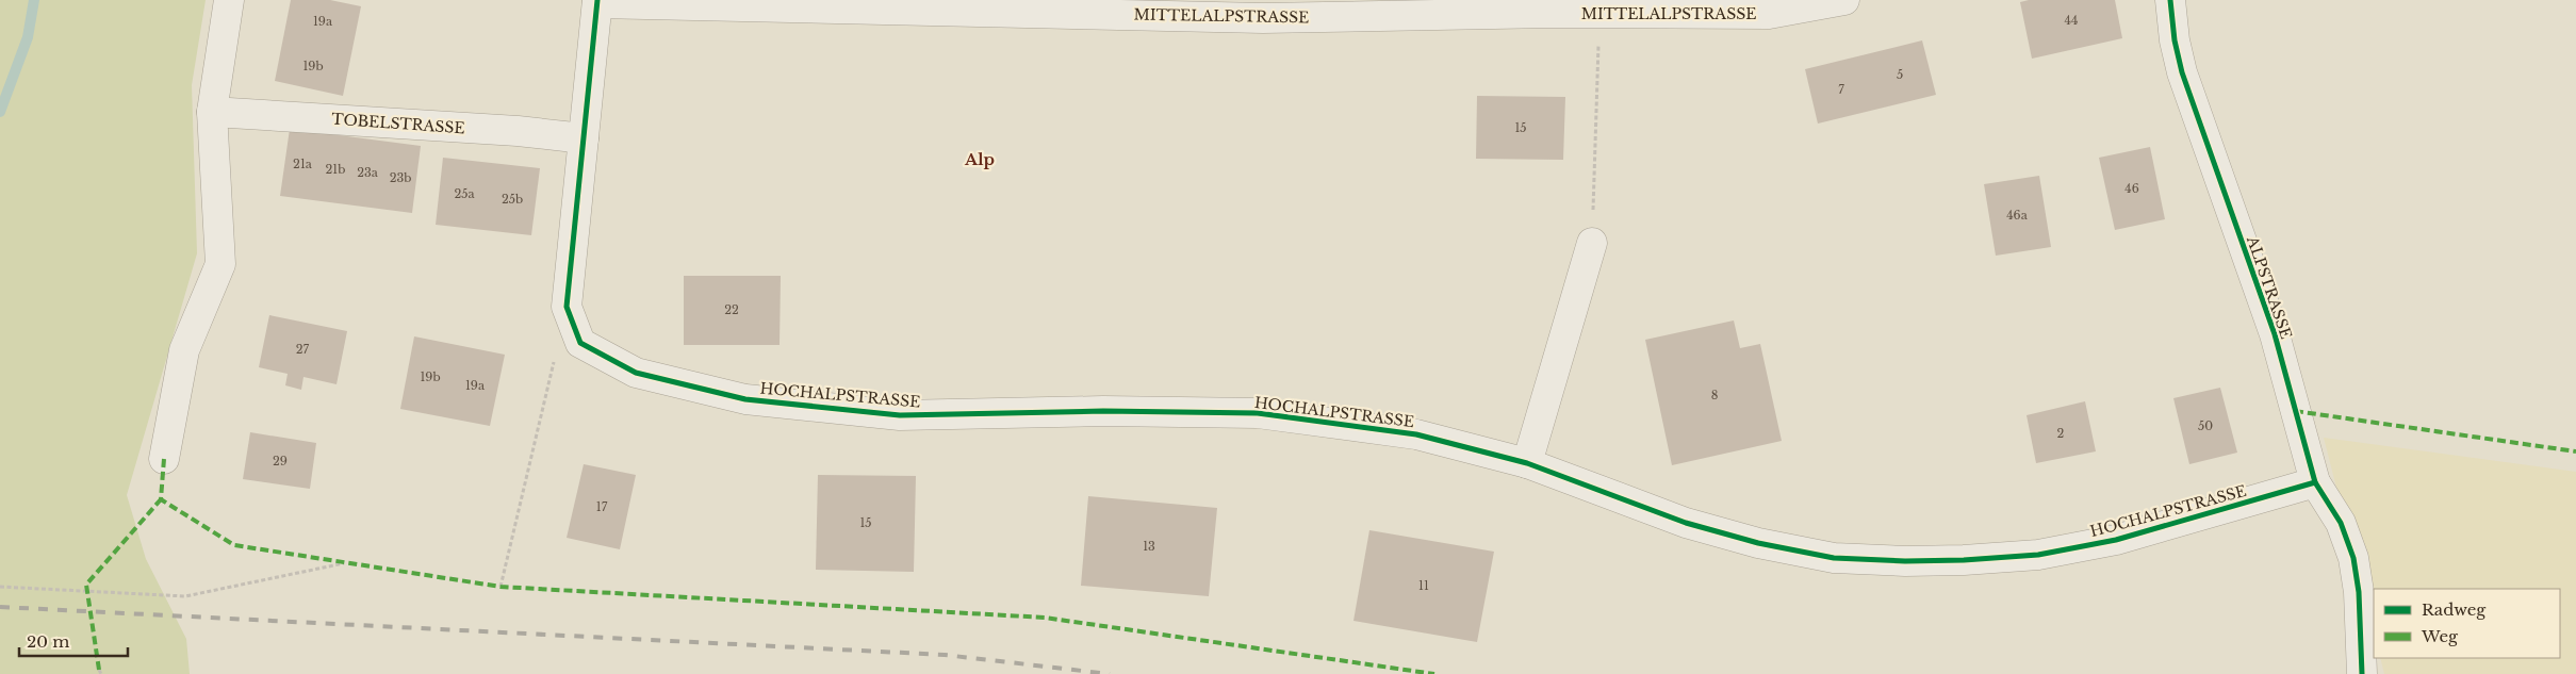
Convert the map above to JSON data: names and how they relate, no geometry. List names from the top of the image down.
{
  "streets": {
    "street": [
      "MITTELALPSTRASSE",
      "TOBELSTRASSE",
      "ALPSTRASSE",
      "HOCHALPSTRASSE"
    ]
  },
  "crossings": [
    ["MITTELALPSTRASSE", "HOCHALPSTRASSE"],
    ["TOBELSTRASSE", "HOCHALPSTRASSE"],
    ["ALPSTRASSE", "HOCHALPSTRASSE"]
  ],
  "districts": ["Alp"],
  "house_numbers": [
    "44",
    "19a",
    "19b",
    "5",
    "7",
    "15",
    "21a",
    "21b",
    "23a",
    "23b",
    "46",
    "25a",
    "25b",
    "46a",
    "22",
    "27",
    "19b",
    "19a",
    "8",
    "50",
    "2",
    "29",
    "17",
    "15",
    "13",
    "11"
  ],
  "legend": ["Radweg", "Weg"],
  "scale_bar": "20 m"
}
